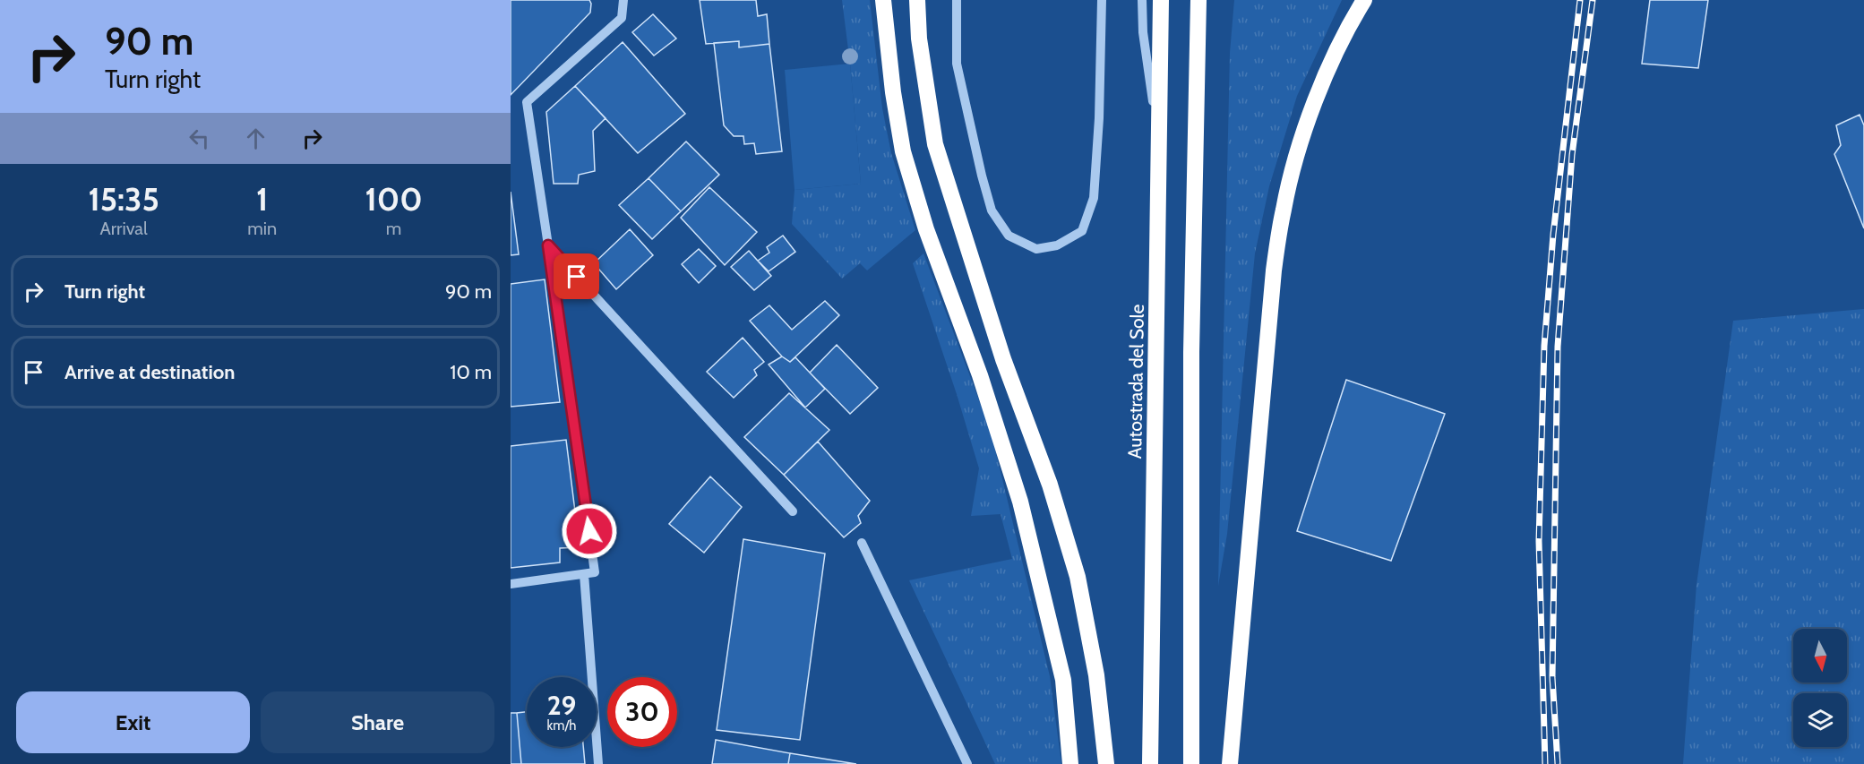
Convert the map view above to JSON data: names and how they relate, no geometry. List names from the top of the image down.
{
  "streets": {
    "highway": ["Autostrada del Sole"]
  },
  "north": "bottom",
  "page": {
    "turn": ["90 m", "Turn right"],
    "eta": [
      "15:35",
      "Arrival",
      "1",
      "min",
      "100",
      "m"
    ],
    "list": [
      {
        "name": "Turn right",
        "value": "90 m"
      },
      {
        "name": "Arrive at destination",
        "value": "10 m"
      }
    ],
    "speed": "29 km/h",
    "limit": "30",
    "buttons": ["Exit", "Share"]
  }
}
